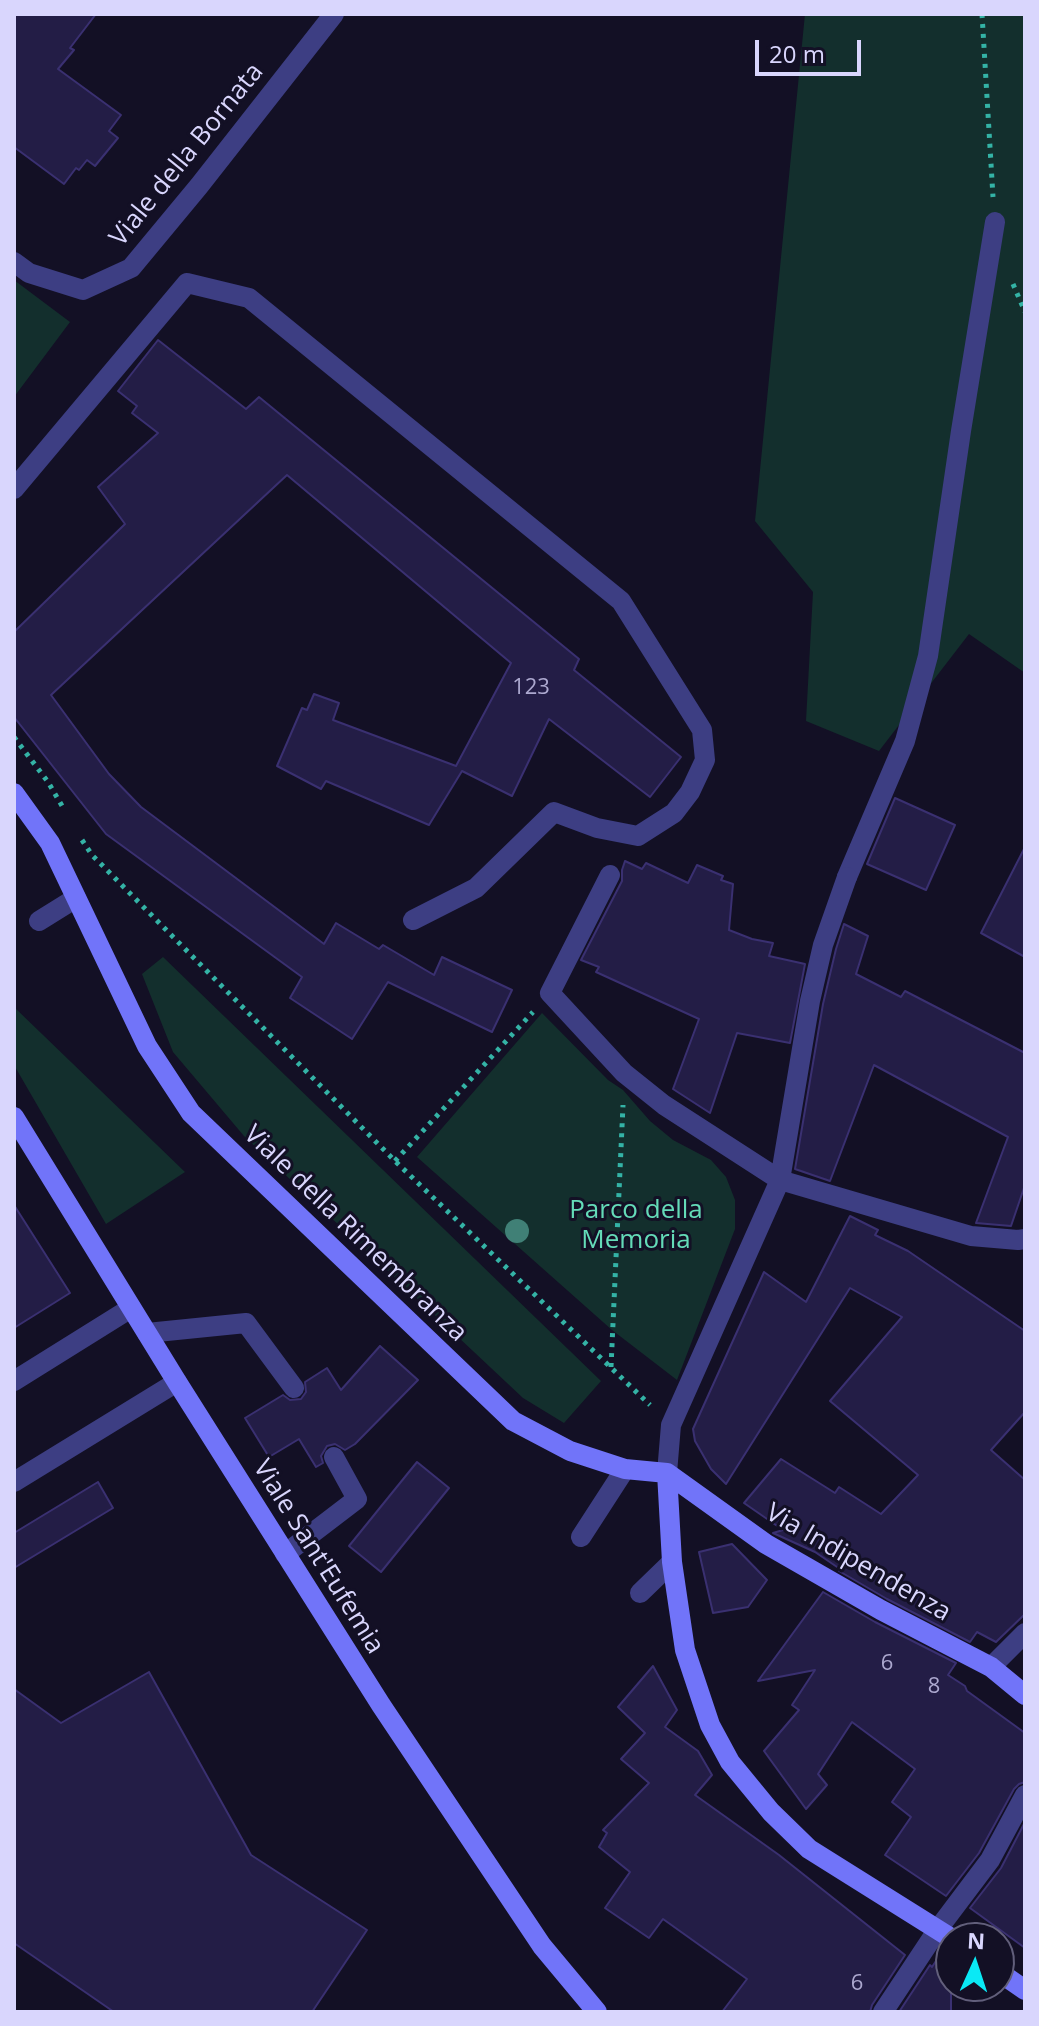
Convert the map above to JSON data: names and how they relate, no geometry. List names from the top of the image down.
{
  "streets": {
    "street": [
      "Viale della Bornata",
      "Viale della Rimembranza",
      "Viale Sant'Eufemia",
      "Via Indipendenza"
    ]
  },
  "crossings": [
    ["Viale della Rimembranza", "Via Indipendenza"]
  ],
  "parks": ["Parco della Memoria"],
  "house_numbers": [
    "123",
    "6",
    "8",
    "6"
  ],
  "scale_bar": "20 m",
  "north": "top"
}
